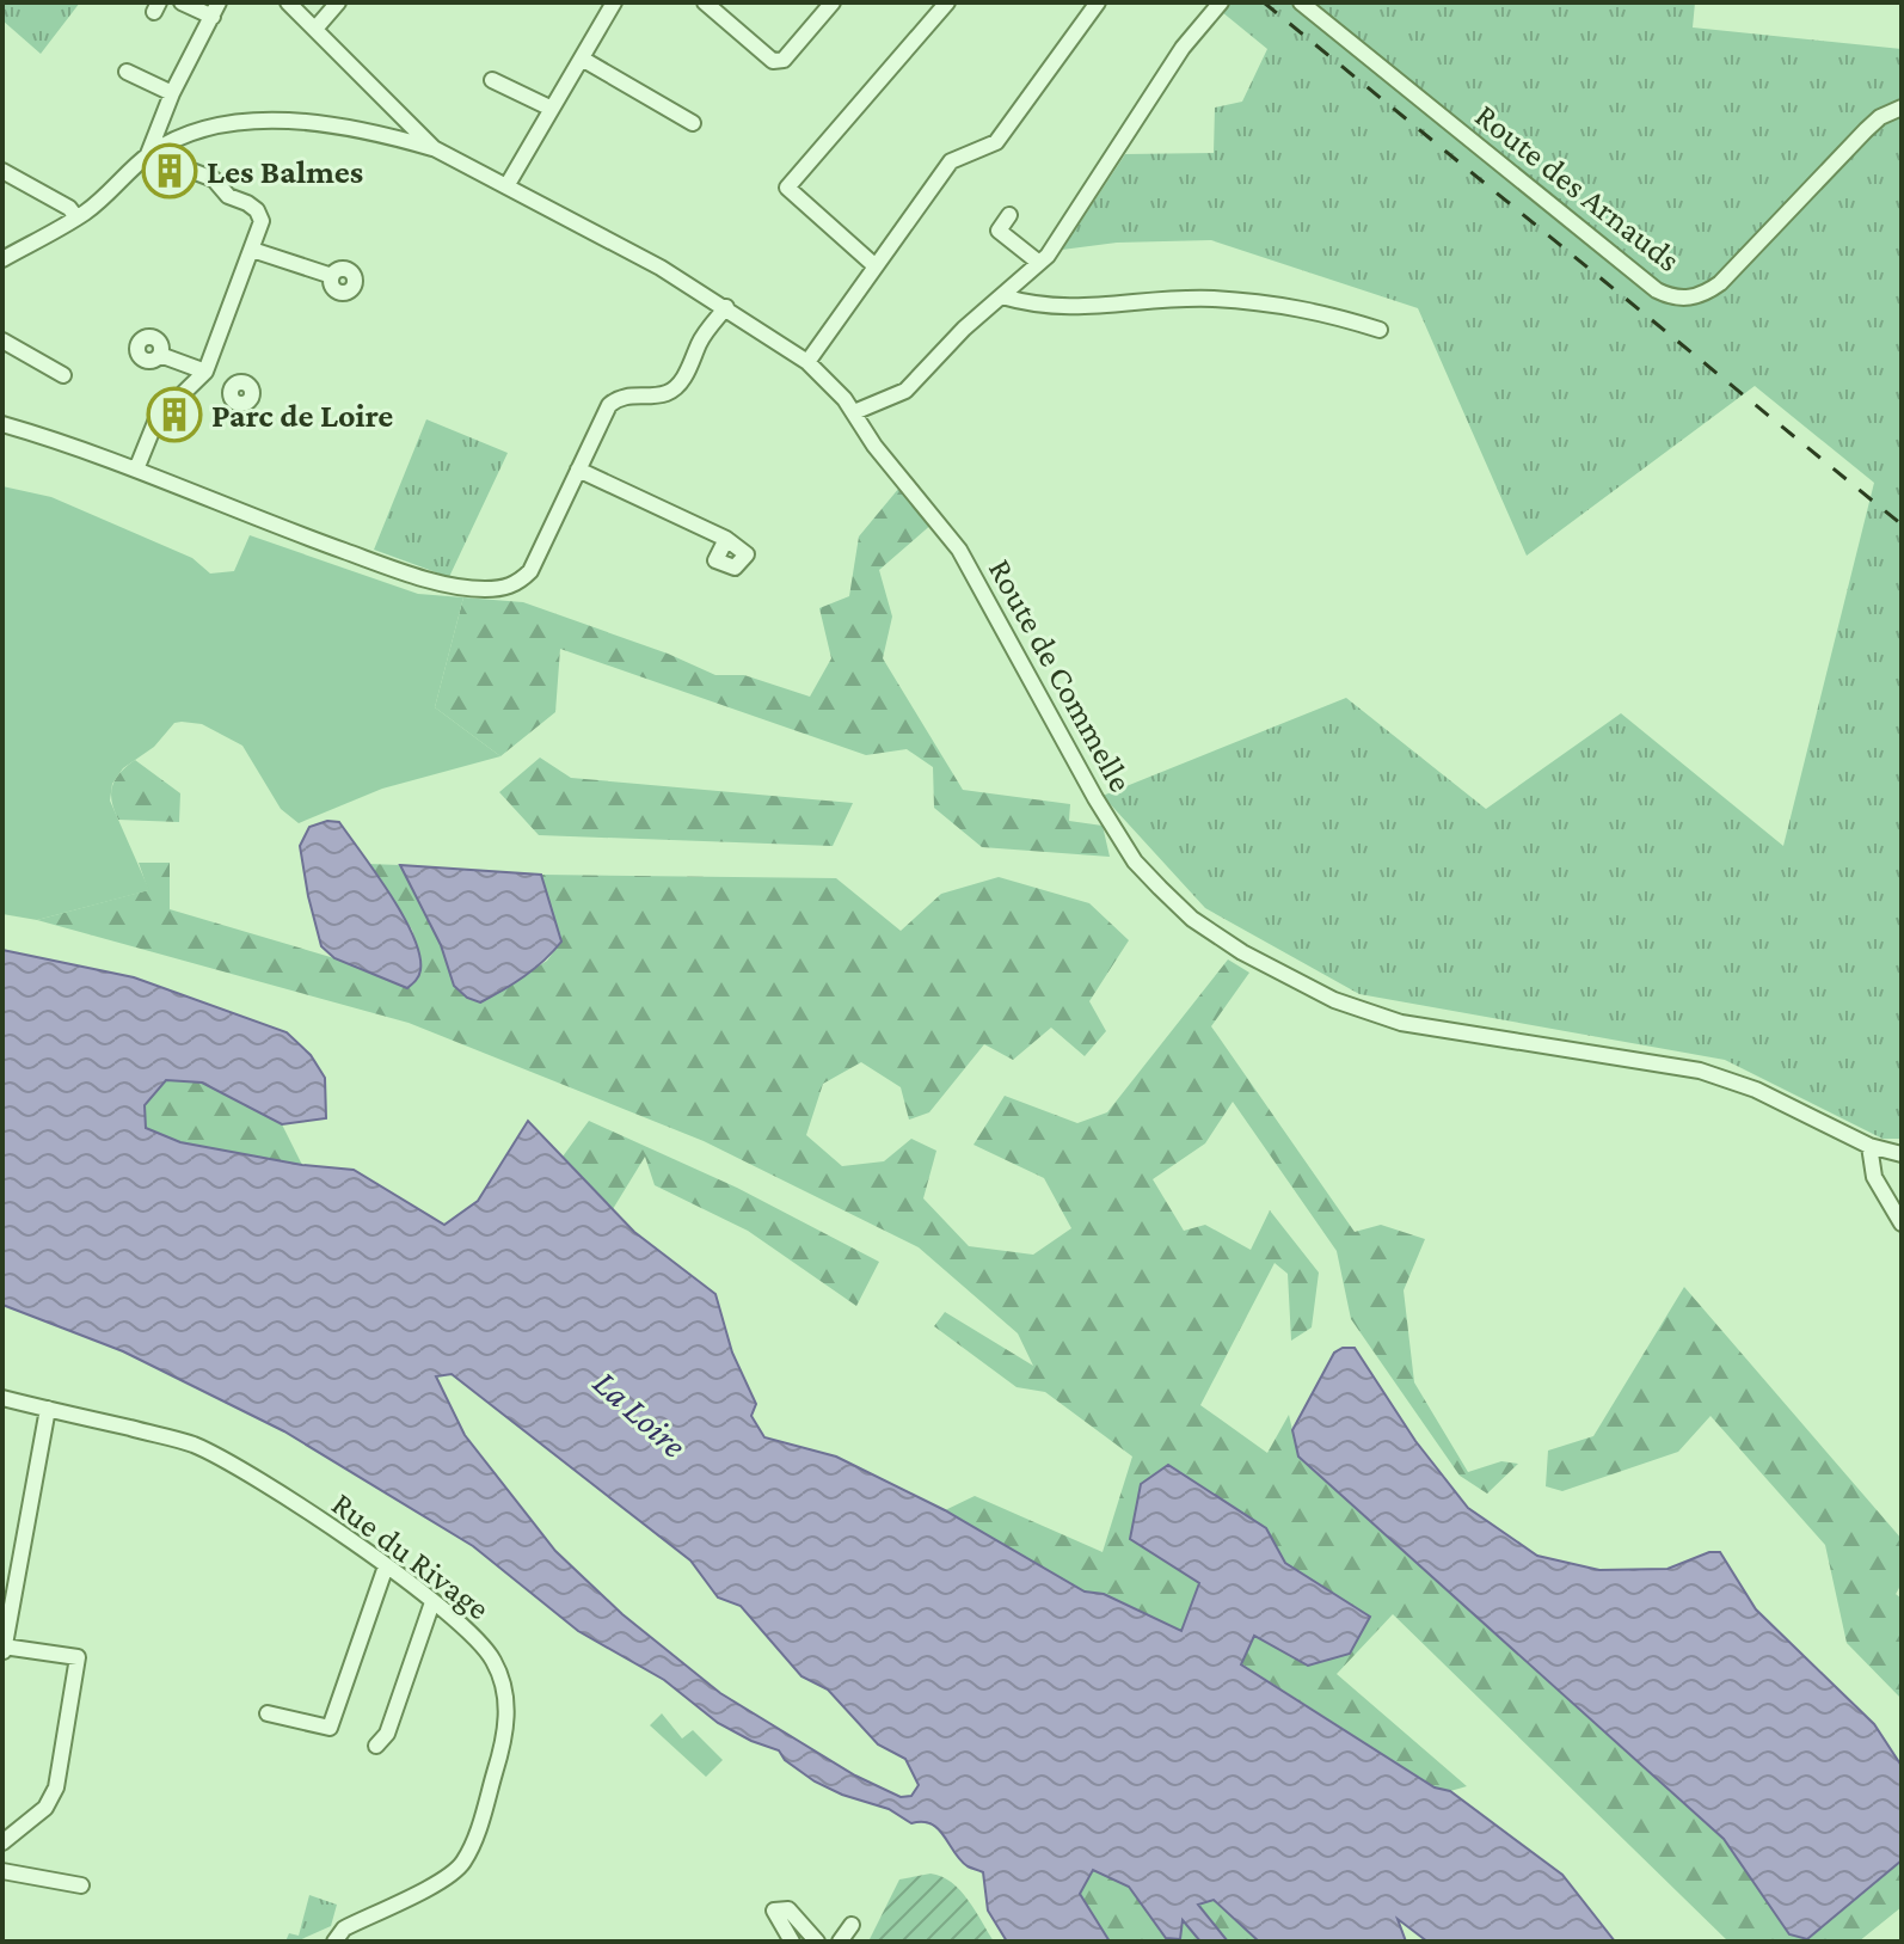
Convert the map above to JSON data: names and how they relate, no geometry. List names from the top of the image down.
{
  "streets": {
    "street": ["Route des Arnauds", "Route de Commelle", "Rue du Rivage"]
  },
  "water": ["La Loire"],
  "places": {
    "building": ["Les Balmes", "Parc de Loire"]
  }
}
